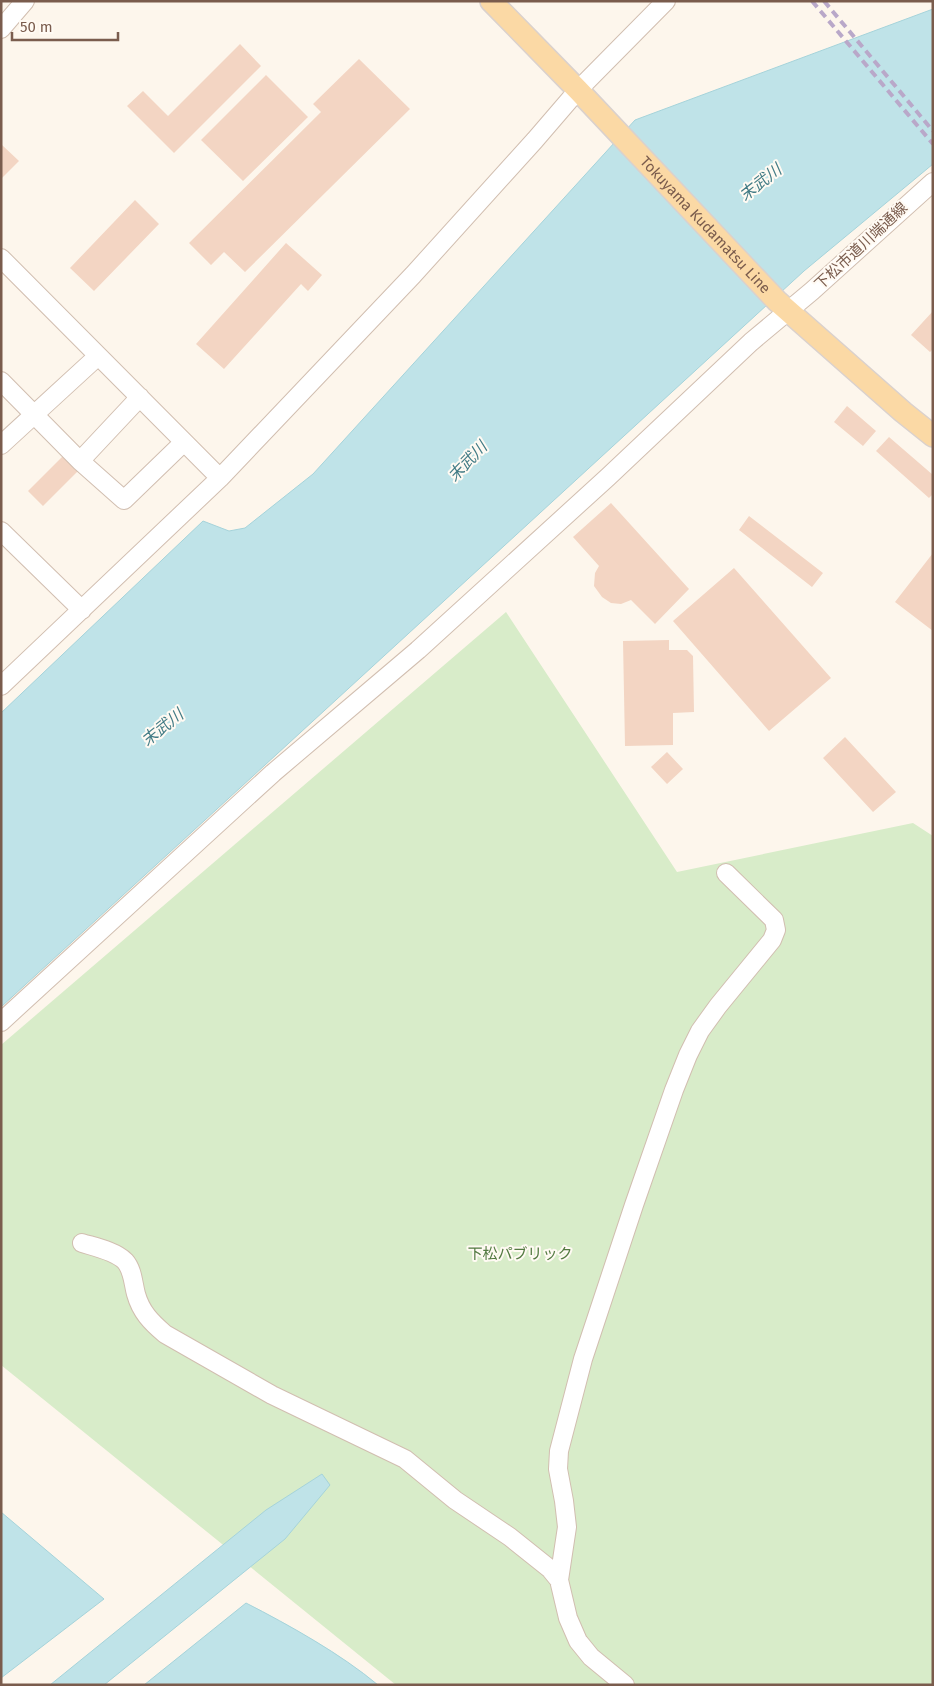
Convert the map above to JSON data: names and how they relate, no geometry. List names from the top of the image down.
{
  "streets": {
    "main road": ["Tokuyama Kudamatsu Line"],
    "street": ["下松市道川端通線"]
  },
  "crossings": [
    ["Tokuyama Kudamatsu Line", "下松市道川端通線"]
  ],
  "water": ["末武川"],
  "parks": ["下松パブリック"],
  "scale_bar": "50 m"
}
